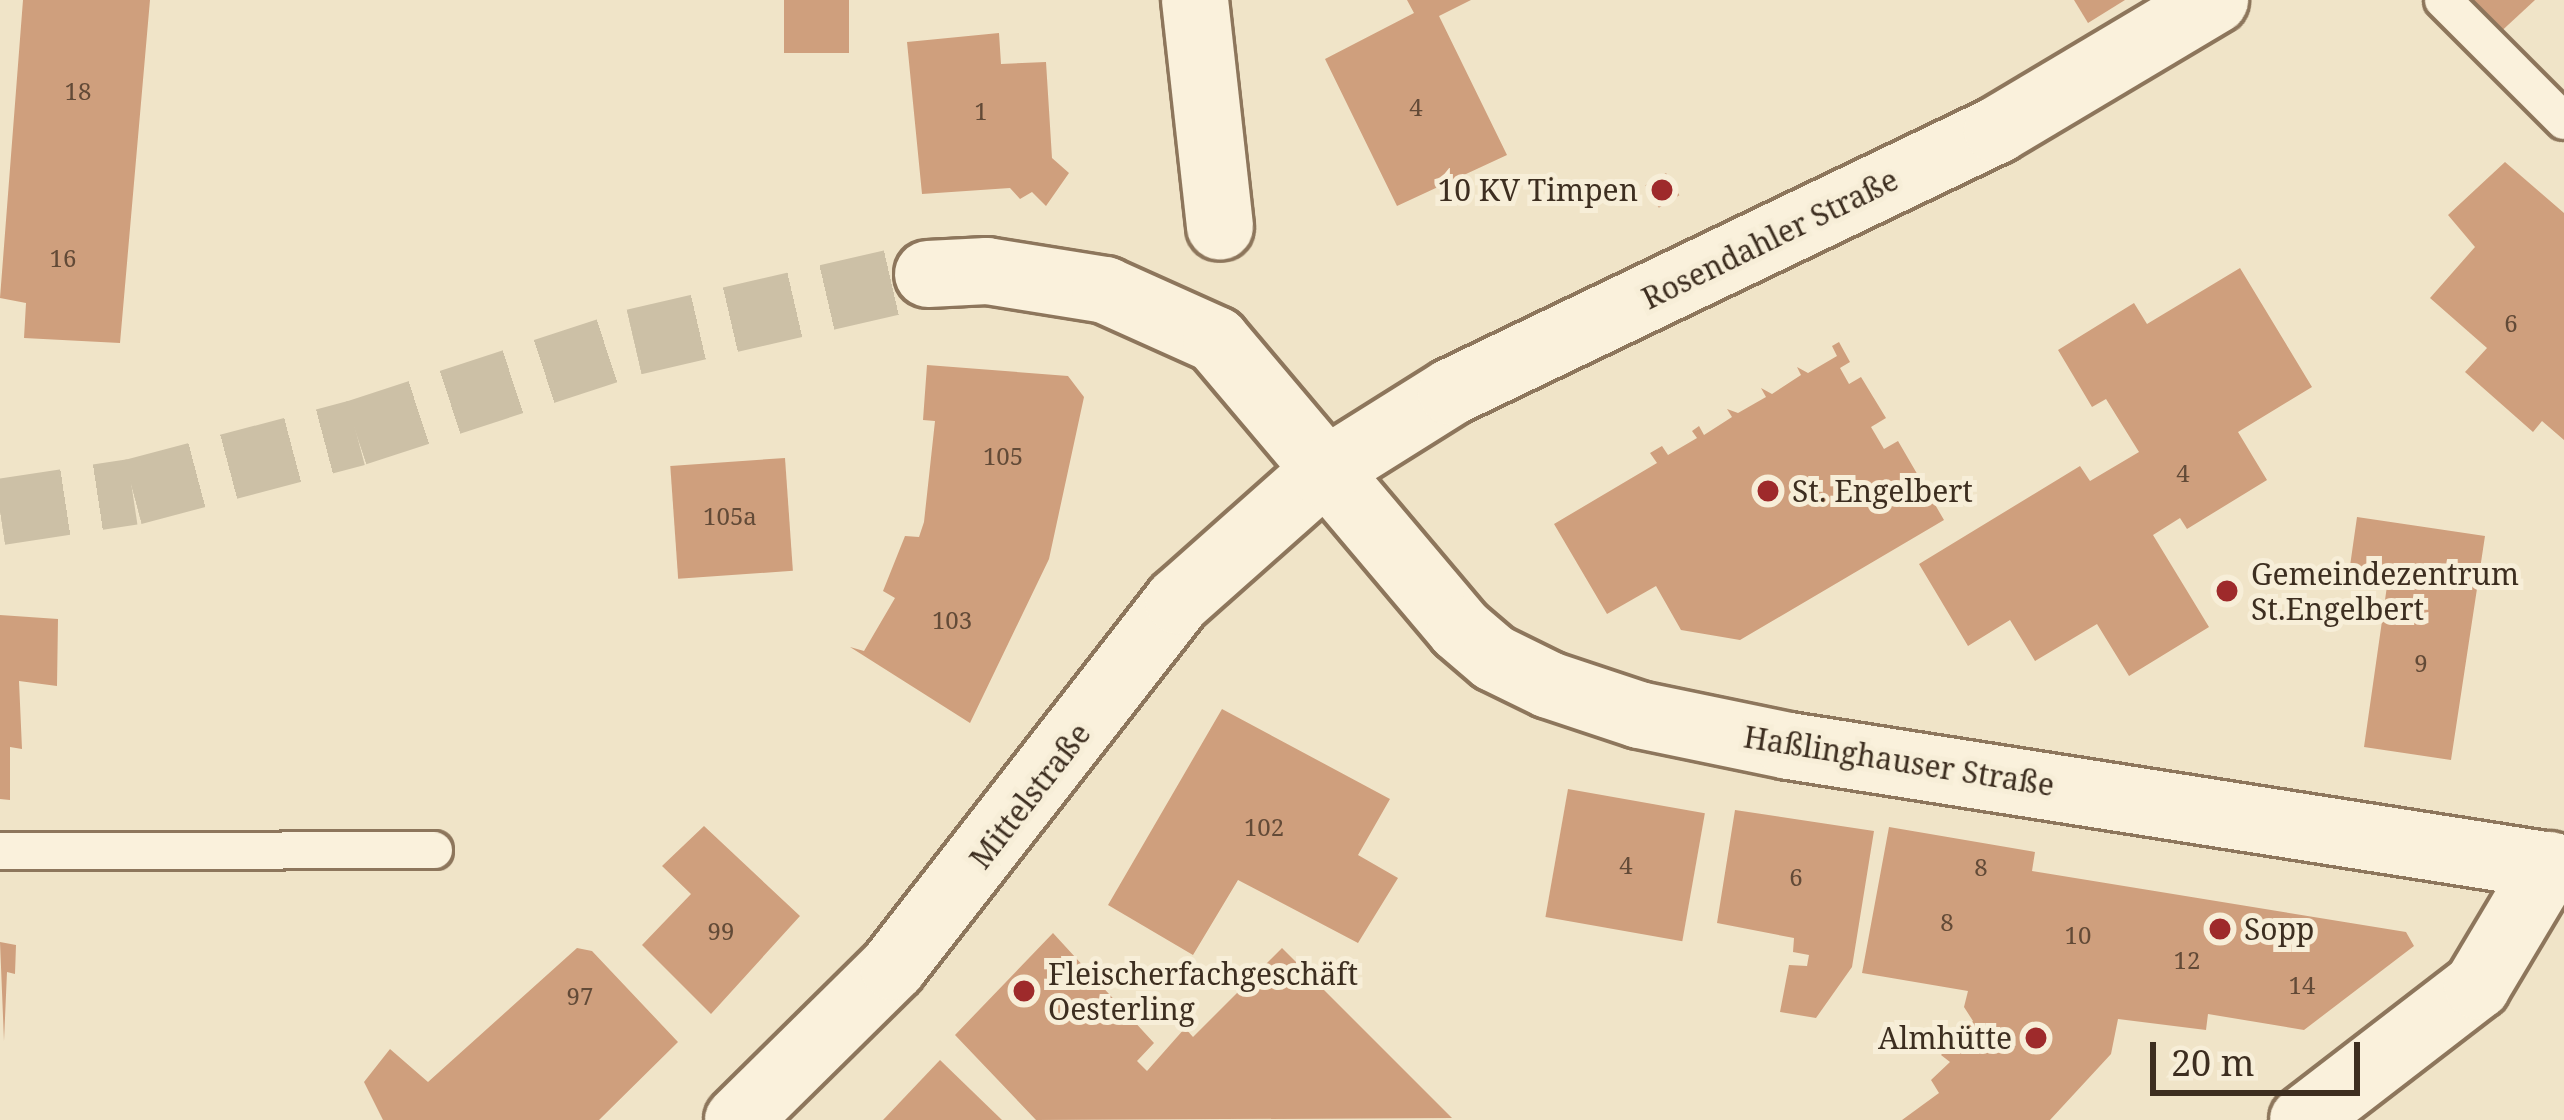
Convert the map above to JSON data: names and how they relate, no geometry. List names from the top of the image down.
{
  "streets": {
    "main road": ["Rosendahler Straße", "Haßlinghauser Straße", "Mittelstraße"]
  },
  "crossings": [
    ["Rosendahler Straße", "Haßlinghauser Straße"],
    ["Rosendahler Straße", "Mittelstraße"],
    ["Haßlinghauser Straße", "Mittelstraße"]
  ],
  "places": [
    "10 KV Timpen",
    "St. Engelbert",
    "Gemeindezentrum St.Engelbert",
    "Sopp",
    "Fleischerfachgeschäft Oesterling",
    "Almhütte"
  ],
  "house_numbers": [
    "18",
    "4",
    "1",
    "16",
    "6",
    "105",
    "4",
    "105a",
    "103",
    "9",
    "102",
    "4",
    "8",
    "6",
    "8",
    "99",
    "10",
    "12",
    "14",
    "97"
  ],
  "scale_bar": "20 m"
}
